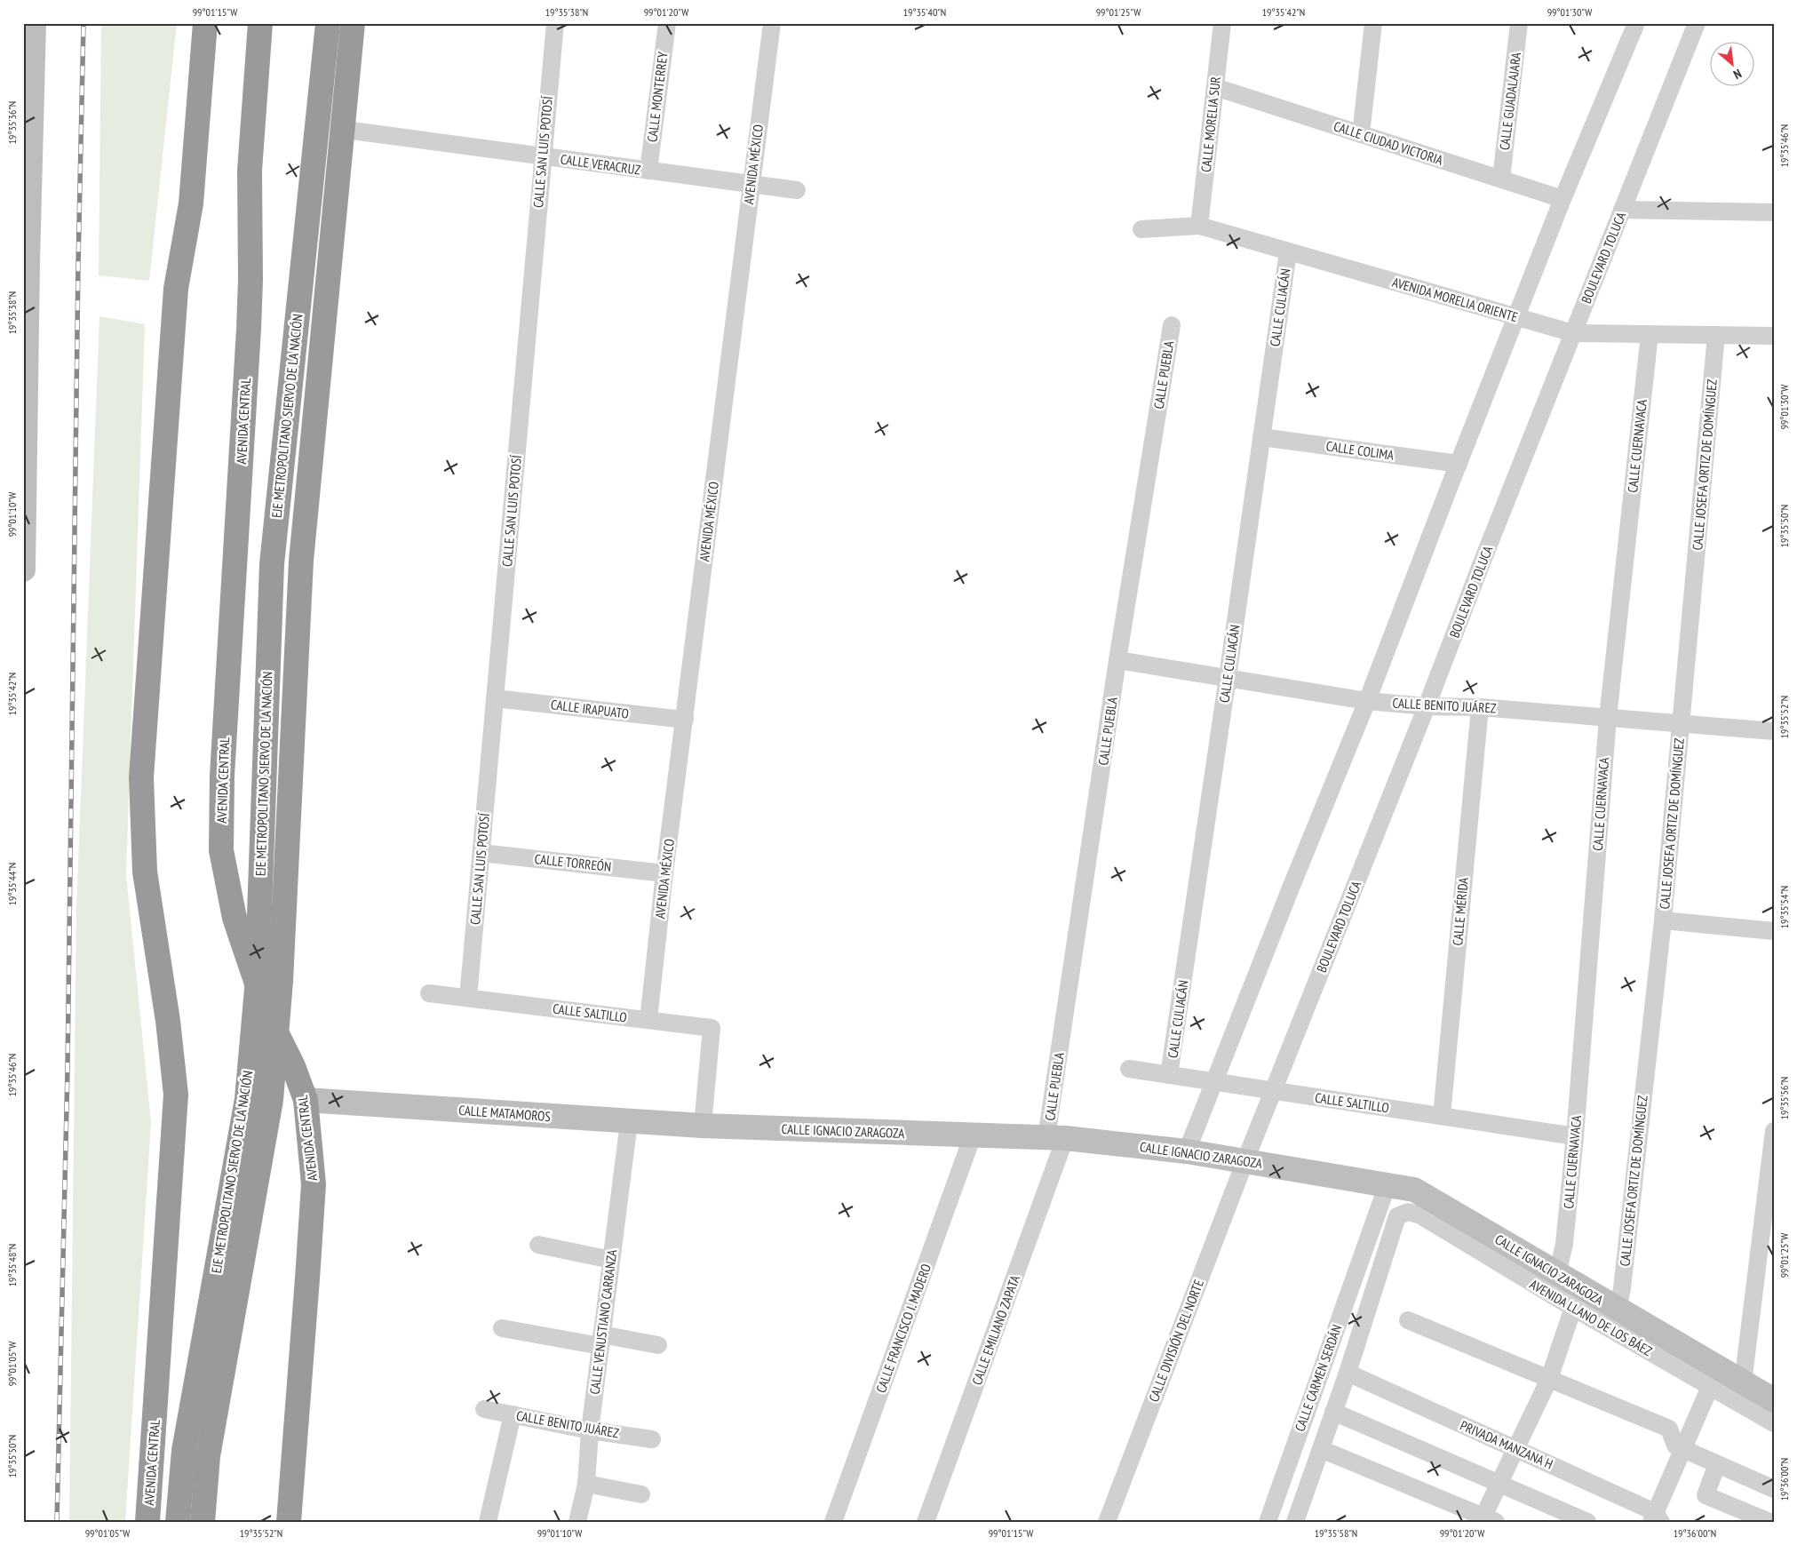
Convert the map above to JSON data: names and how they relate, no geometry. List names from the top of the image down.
{
  "streets": {
    "highway": ["EJE METROPOLITANO SIERVO DE LA NACIÓN", "AVENIDA CENTRAL"],
    "street": [
      "CALLE MONTERREY",
      "CALLE GUADALAJARA",
      "CALLE MORELIA SUR",
      "CALLE CIUDAD VICTORIA",
      "CALLE SAN LUIS POTOSÍ",
      "CALLE VERACRUZ",
      "AVENIDA MÉXICO",
      "BOULEVARD TOLUCA",
      "AVENIDA MORELIA ORIENTE",
      "CALLE CULIACÁN",
      "CALLE PUEBLA",
      "CALLE CUERNAVACA",
      "CALLE COLIMA",
      "CALLE JOSEFA ORTIZ DE DOMÍNGUEZ",
      "CALLE BENITO JUÁREZ",
      "CALLE IRAPUATO",
      "CALLE TORREÓN",
      "CALLE MÉRIDA",
      "CALLE SALTILLO",
      "CALLE MATAMOROS",
      "CALLE IGNACIO ZARAGOZA",
      "AVENIDA LLANO DE LOS BÁEZ",
      "CALLE VENUSTIANO CARRANZA",
      "CALLE FRANCISCO I. MADERO",
      "CALLE EMILIANO ZAPATA",
      "CALLE DIVISIÓN DEL NORTE",
      "CALLE CARMEN SERDÁN",
      "PRIVADA MANZANA H"
    ]
  },
  "crossings": [
    ["CALLE MONTERREY", "CALLE VERACRUZ"],
    ["CALLE GUADALAJARA", "CALLE CIUDAD VICTORIA"],
    ["CALLE MORELIA SUR", "CALLE CIUDAD VICTORIA"],
    ["CALLE MORELIA SUR", "AVENIDA MORELIA ORIENTE"],
    ["CALLE SAN LUIS POTOSÍ", "CALLE VERACRUZ"],
    ["CALLE SAN LUIS POTOSÍ", "CALLE IRAPUATO"],
    ["CALLE SAN LUIS POTOSÍ", "CALLE TORREÓN"],
    ["CALLE SAN LUIS POTOSÍ", "CALLE SALTILLO"],
    ["CALLE VERACRUZ", "AVENIDA MÉXICO"],
    ["AVENIDA MÉXICO", "CALLE IRAPUATO"],
    ["AVENIDA MÉXICO", "CALLE TORREÓN"],
    ["AVENIDA MÉXICO", "CALLE SALTILLO"],
    ["BOULEVARD TOLUCA", "AVENIDA MORELIA ORIENTE"],
    ["BOULEVARD TOLUCA", "CALLE BENITO JUÁREZ"],
    ["BOULEVARD TOLUCA", "CALLE SALTILLO"],
    ["BOULEVARD TOLUCA", "CALLE IGNACIO ZARAGOZA"],
    ["BOULEVARD TOLUCA", "CALLE DIVISIÓN DEL NORTE"],
    ["AVENIDA MORELIA ORIENTE", "CALLE CULIACÁN"],
    ["AVENIDA MORELIA ORIENTE", "CALLE CUERNAVACA"],
    ["AVENIDA MORELIA ORIENTE", "CALLE JOSEFA ORTIZ DE DOMÍNGUEZ"],
    ["CALLE CULIACÁN", "CALLE COLIMA"],
    ["CALLE CULIACÁN", "CALLE BENITO JUÁREZ"],
    ["CALLE CULIACÁN", "CALLE SALTILLO"],
    ["CALLE PUEBLA", "CALLE BENITO JUÁREZ"],
    ["CALLE PUEBLA", "CALLE IGNACIO ZARAGOZA"],
    ["CALLE PUEBLA", "CALLE EMILIANO ZAPATA"],
    ["AVENIDA CENTRAL", "CALLE MATAMOROS"],
    ["CALLE CUERNAVACA", "CALLE BENITO JUÁREZ"],
    ["CALLE CUERNAVACA", "CALLE SALTILLO"],
    ["CALLE CUERNAVACA", "CALLE IGNACIO ZARAGOZA"],
    ["CALLE JOSEFA ORTIZ DE DOMÍNGUEZ", "CALLE BENITO JUÁREZ"],
    ["CALLE JOSEFA ORTIZ DE DOMÍNGUEZ", "CALLE IGNACIO ZARAGOZA"],
    ["CALLE BENITO JUÁREZ", "CALLE MÉRIDA"],
    ["CALLE BENITO JUÁREZ", "CALLE VENUSTIANO CARRANZA"],
    ["CALLE MÉRIDA", "CALLE SALTILLO"],
    ["CALLE SALTILLO", "CALLE MATAMOROS"],
    ["CALLE SALTILLO", "CALLE IGNACIO ZARAGOZA"],
    ["CALLE MATAMOROS", "CALLE IGNACIO ZARAGOZA"],
    ["CALLE MATAMOROS", "CALLE VENUSTIANO CARRANZA"],
    ["CALLE IGNACIO ZARAGOZA", "CALLE FRANCISCO I. MADERO"],
    ["CALLE IGNACIO ZARAGOZA", "CALLE EMILIANO ZAPATA"],
    ["CALLE IGNACIO ZARAGOZA", "CALLE DIVISIÓN DEL NORTE"],
    ["CALLE IGNACIO ZARAGOZA", "CALLE CARMEN SERDÁN"],
    ["AVENIDA LLANO DE LOS BÁEZ", "CALLE CARMEN SERDÁN"],
    ["CALLE CARMEN SERDÁN", "PRIVADA MANZANA H"]
  ],
  "north": "bottom right",
  "coordinates": [
    "99°01'15\"W",
    "19°35'38\"N",
    "99°01'20\"W",
    "19°35'40\"N",
    "99°01'25\"W",
    "19°35'42\"N",
    "99°01'30\"W",
    "19°35'36\"N",
    "19°35'46\"N",
    "99°01'10\"W",
    "19°35'50\"N",
    "19°35'52\"N",
    "19°35'44\"N",
    "19°35'54\"N",
    "19°35'56\"N",
    "19°35'48\"N",
    "99°01'05\"W",
    "19°36'00\"N",
    "19°35'58\"N"
  ]
}
